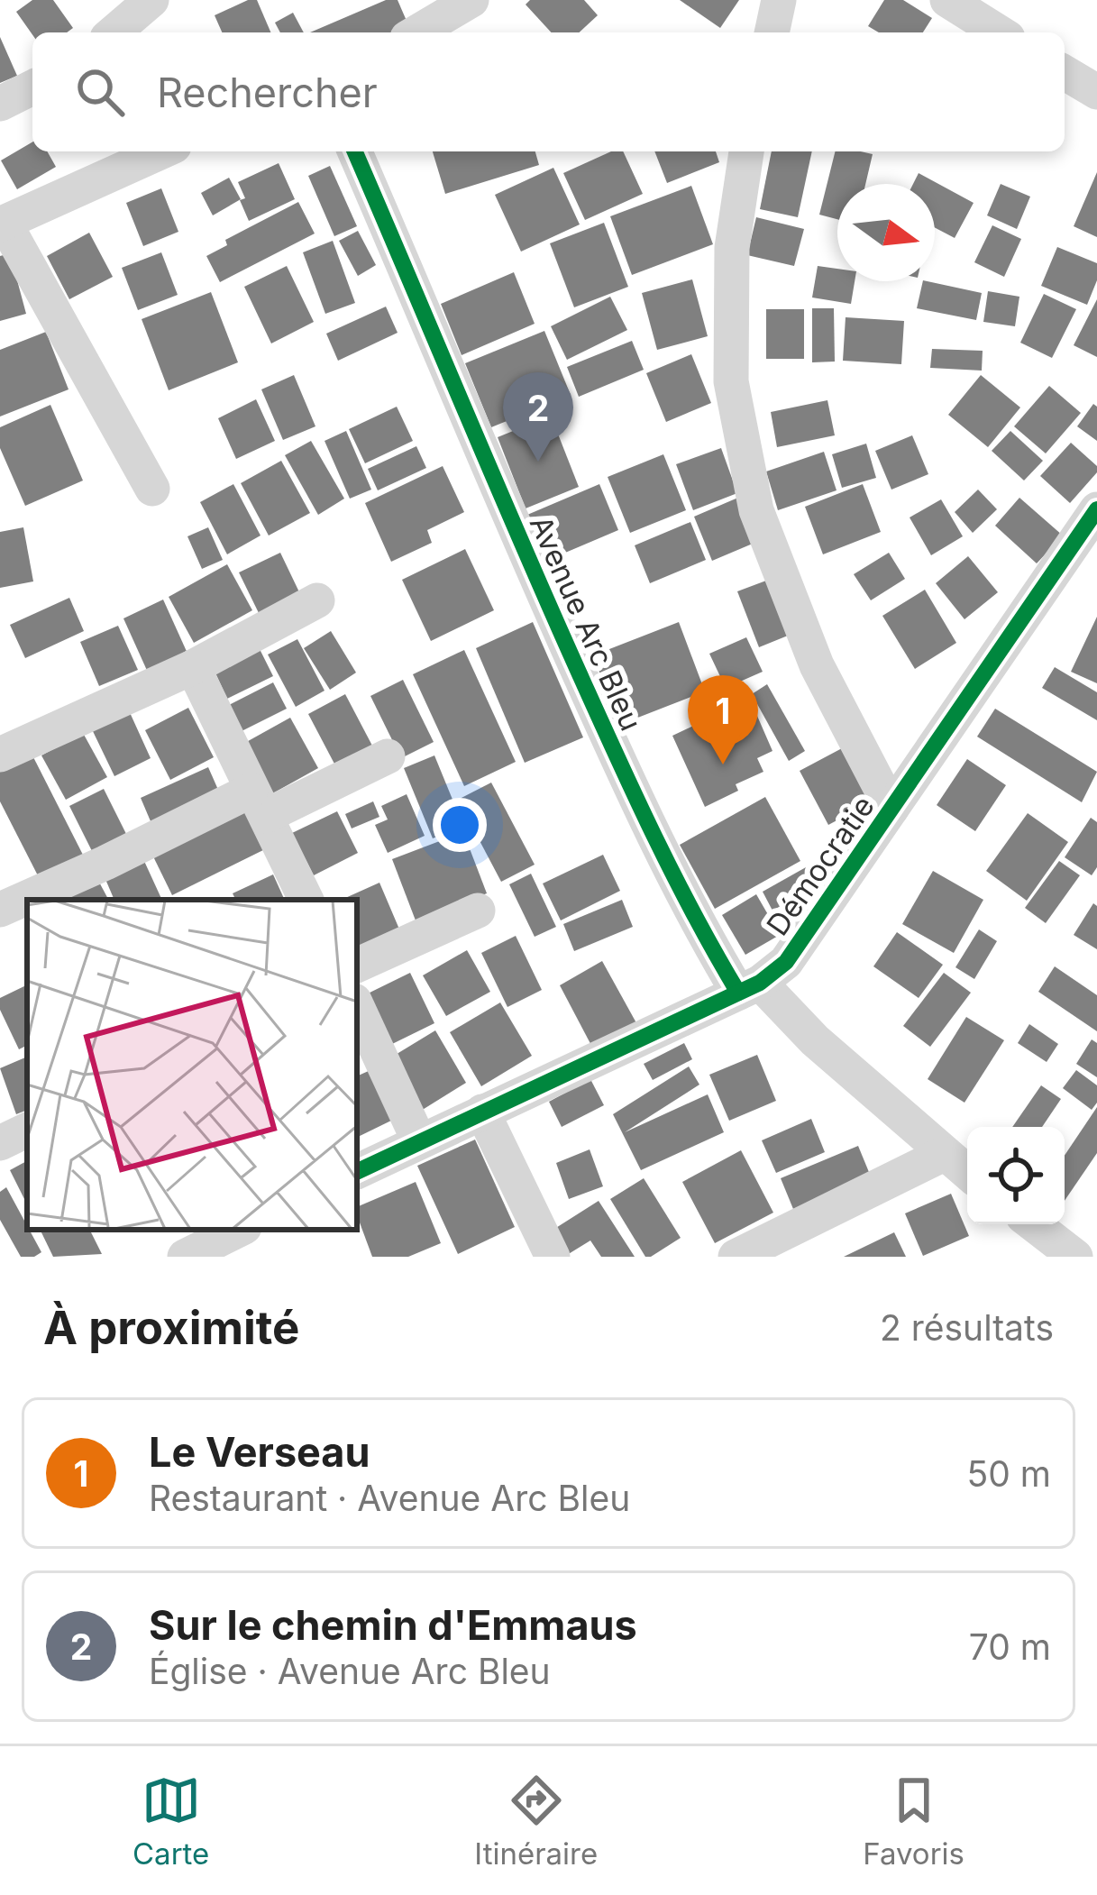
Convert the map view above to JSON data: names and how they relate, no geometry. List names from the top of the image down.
{
  "streets": {
    "street": ["Avenue Arc Bleu", "Démocratie"]
  },
  "crossings": [
    ["Avenue Arc Bleu", "Démocratie"]
  ],
  "north": "right",
  "page": {
    "search": "Rechercher",
    "pins": ["2", "1"],
    "heading": ["À proximité", "2 résultats"],
    "list": [
      {
        "mark": "1",
        "name": "Le Verseau",
        "note": "Restaurant · Avenue Arc Bleu",
        "value": "50 m"
      },
      {
        "mark": "2",
        "name": "Sur le chemin d'Emmaus",
        "note": "Église · Avenue Arc Bleu",
        "value": "70 m"
      }
    ],
    "nav": ["Carte", "Itinéraire", "Favoris"]
  }
}
